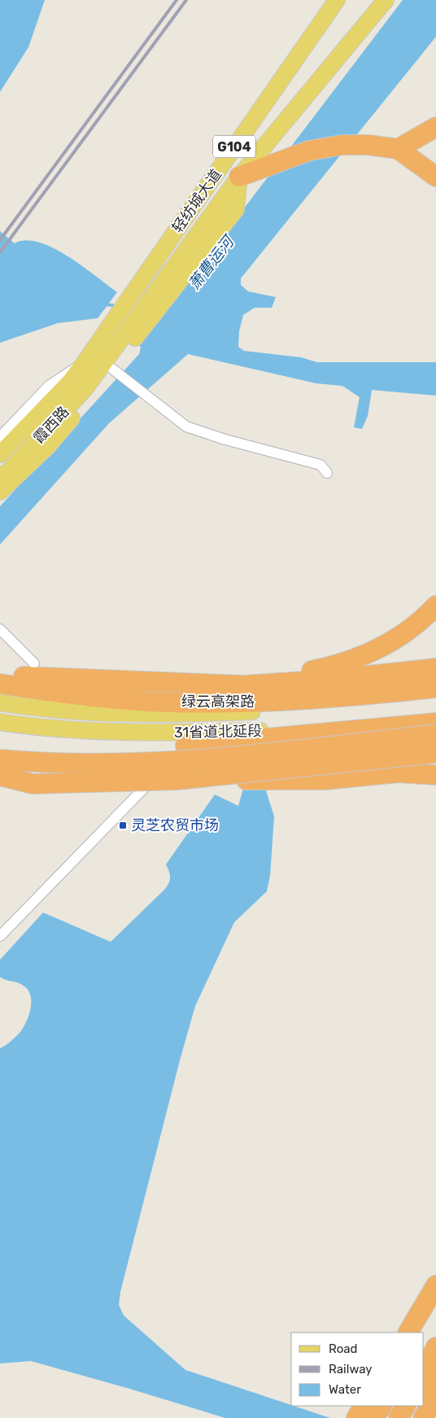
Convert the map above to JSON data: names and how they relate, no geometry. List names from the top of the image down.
{
  "streets": {
    "highway": ["绿云高架路"],
    "main road": [
      "G104",
      "轻纺城大道",
      "霞西路",
      "31省道北延段"
    ]
  },
  "crossings": [
    ["轻纺城大道", "霞西路"]
  ],
  "water": ["萧曹运河"],
  "places": {
    "transit": ["灵芝农贸市场"]
  },
  "legend": ["Road", "Railway", "Water"]
}
